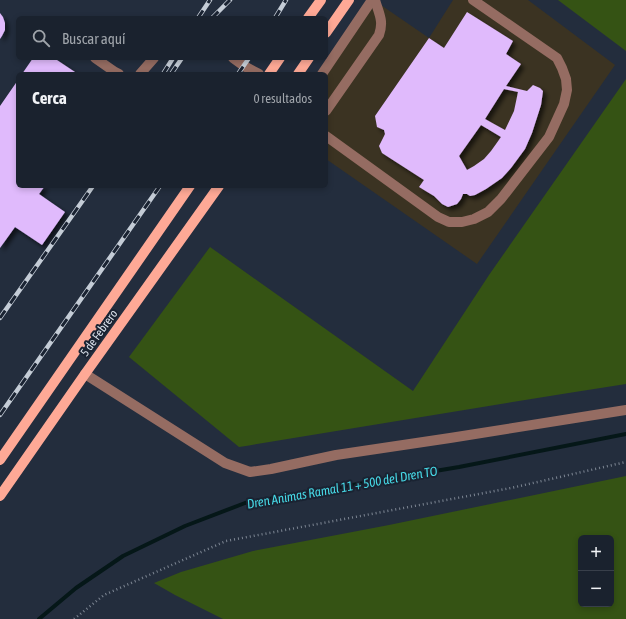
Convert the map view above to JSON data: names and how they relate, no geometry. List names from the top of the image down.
{
  "streets": {
    "main road": ["5 de Febrero"]
  },
  "water": ["Dren Animas Ramal 11 + 500 del Dren TO"],
  "page": {
    "search": "Buscar aquí",
    "heading": ["Cerca", "0 resultados"],
    "map_buttons": ["+", "−"]
  }
}
